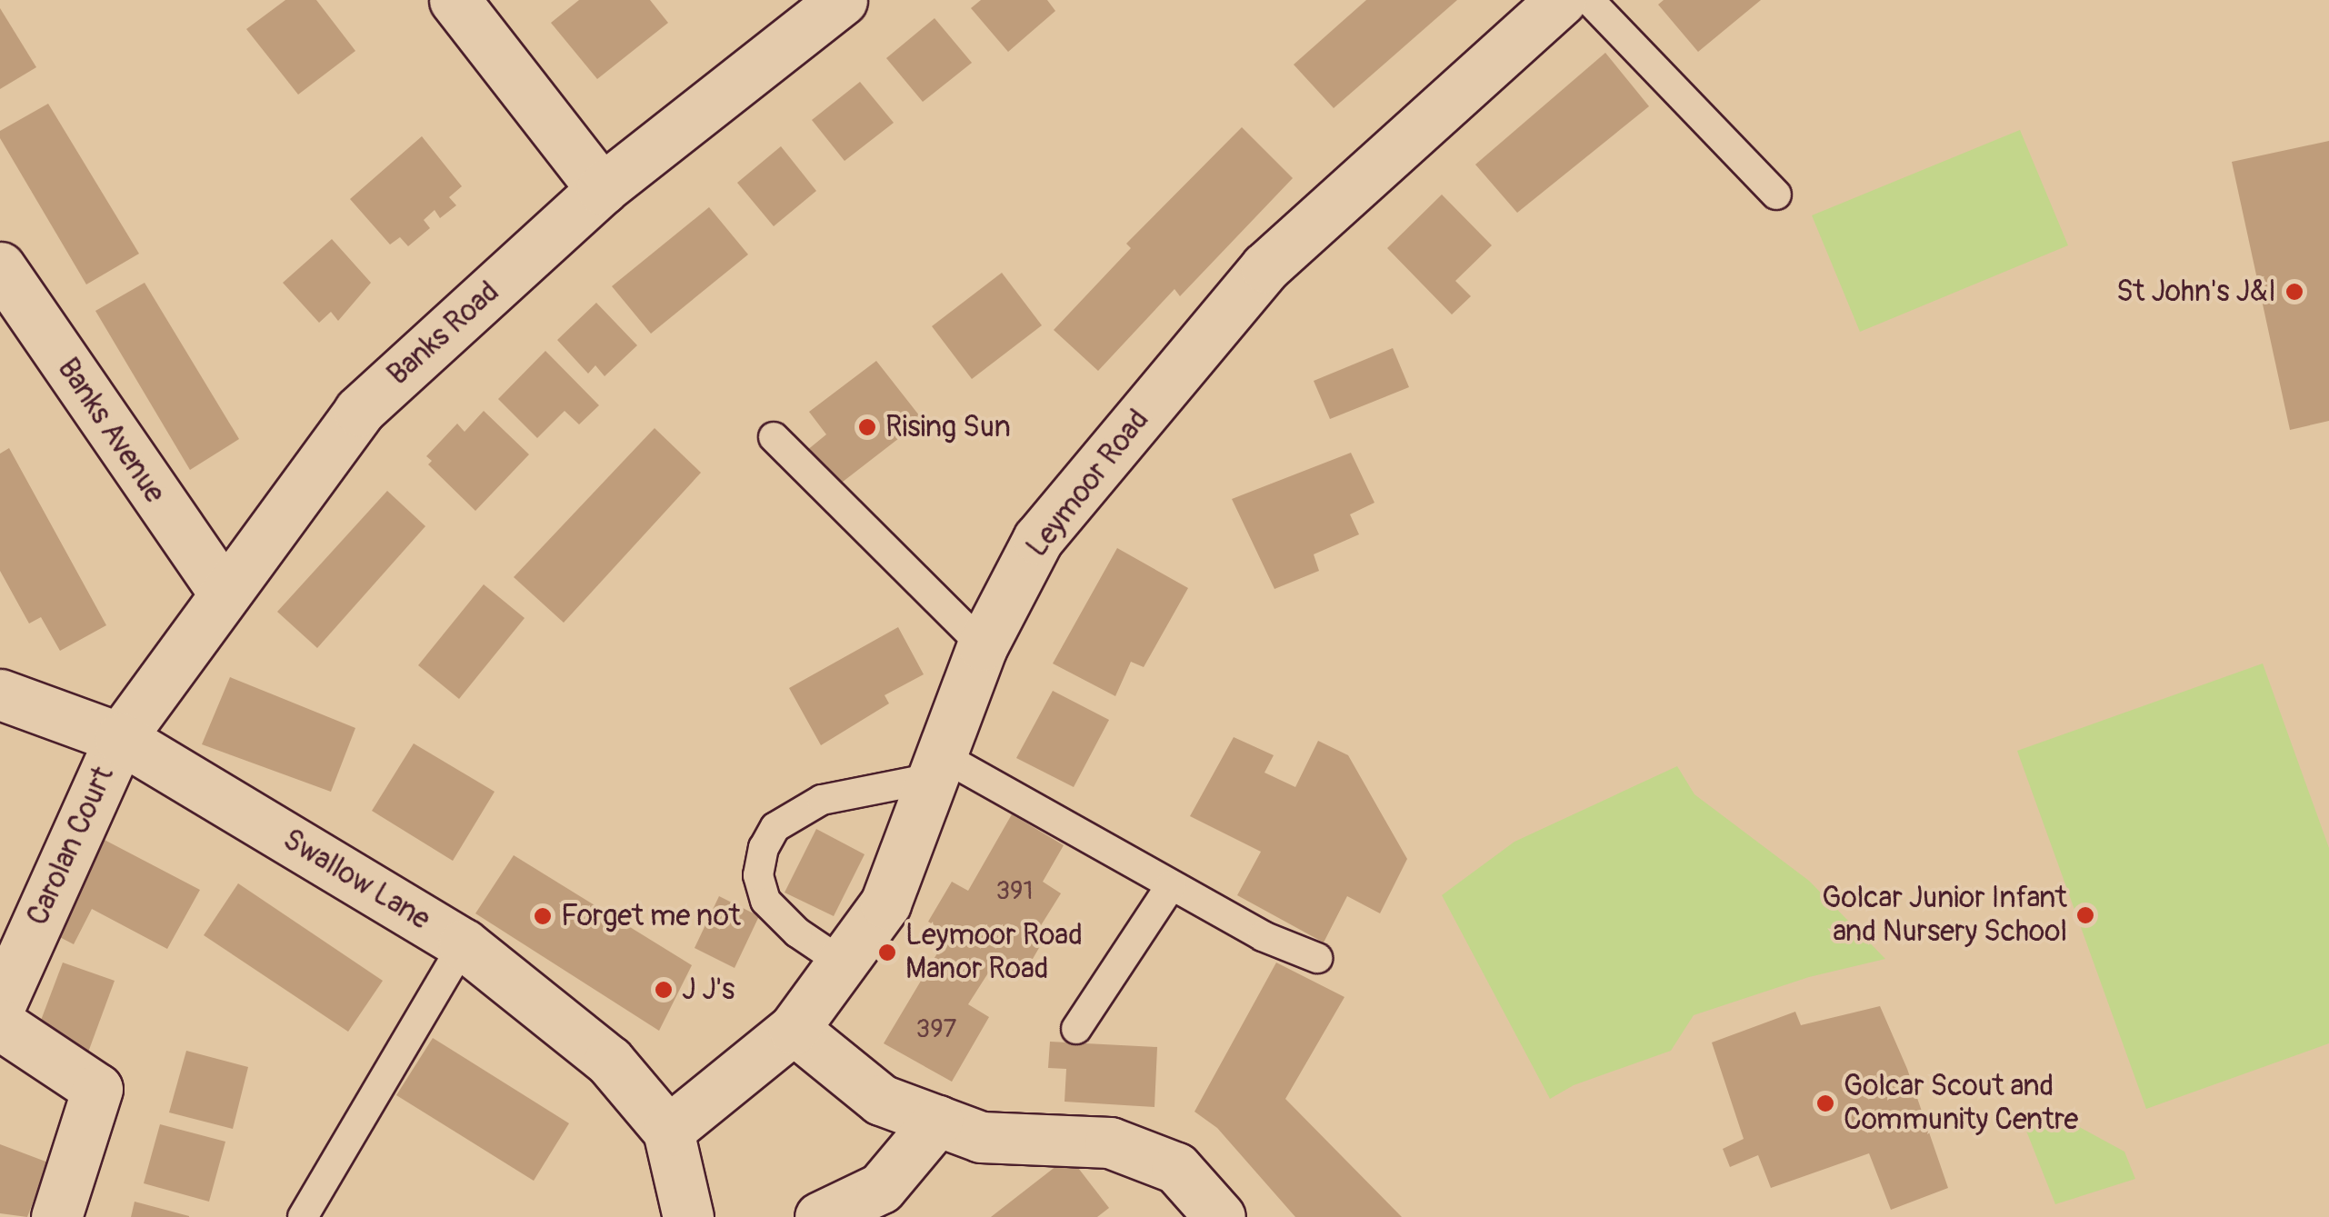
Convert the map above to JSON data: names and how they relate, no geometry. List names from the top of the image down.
{
  "streets": {
    "street": [
      "Banks Road",
      "Banks Avenue",
      "Leymoor Road",
      "Carolan Court",
      "Swallow Lane"
    ]
  },
  "crossings": [
    ["Banks Road", "Banks Avenue"],
    ["Banks Road", "Carolan Court"],
    ["Banks Road", "Swallow Lane"],
    ["Leymoor Road", "Swallow Lane"],
    ["Carolan Court", "Swallow Lane"]
  ],
  "places": [
    "St John's J&I",
    "Rising Sun",
    "Golcar Junior Infant and Nursery School",
    "Forget me not",
    "Leymoor Road Manor Road",
    "J J's",
    "Golcar Scout and Community Centre"
  ],
  "house_numbers": ["391", "397"]
}
